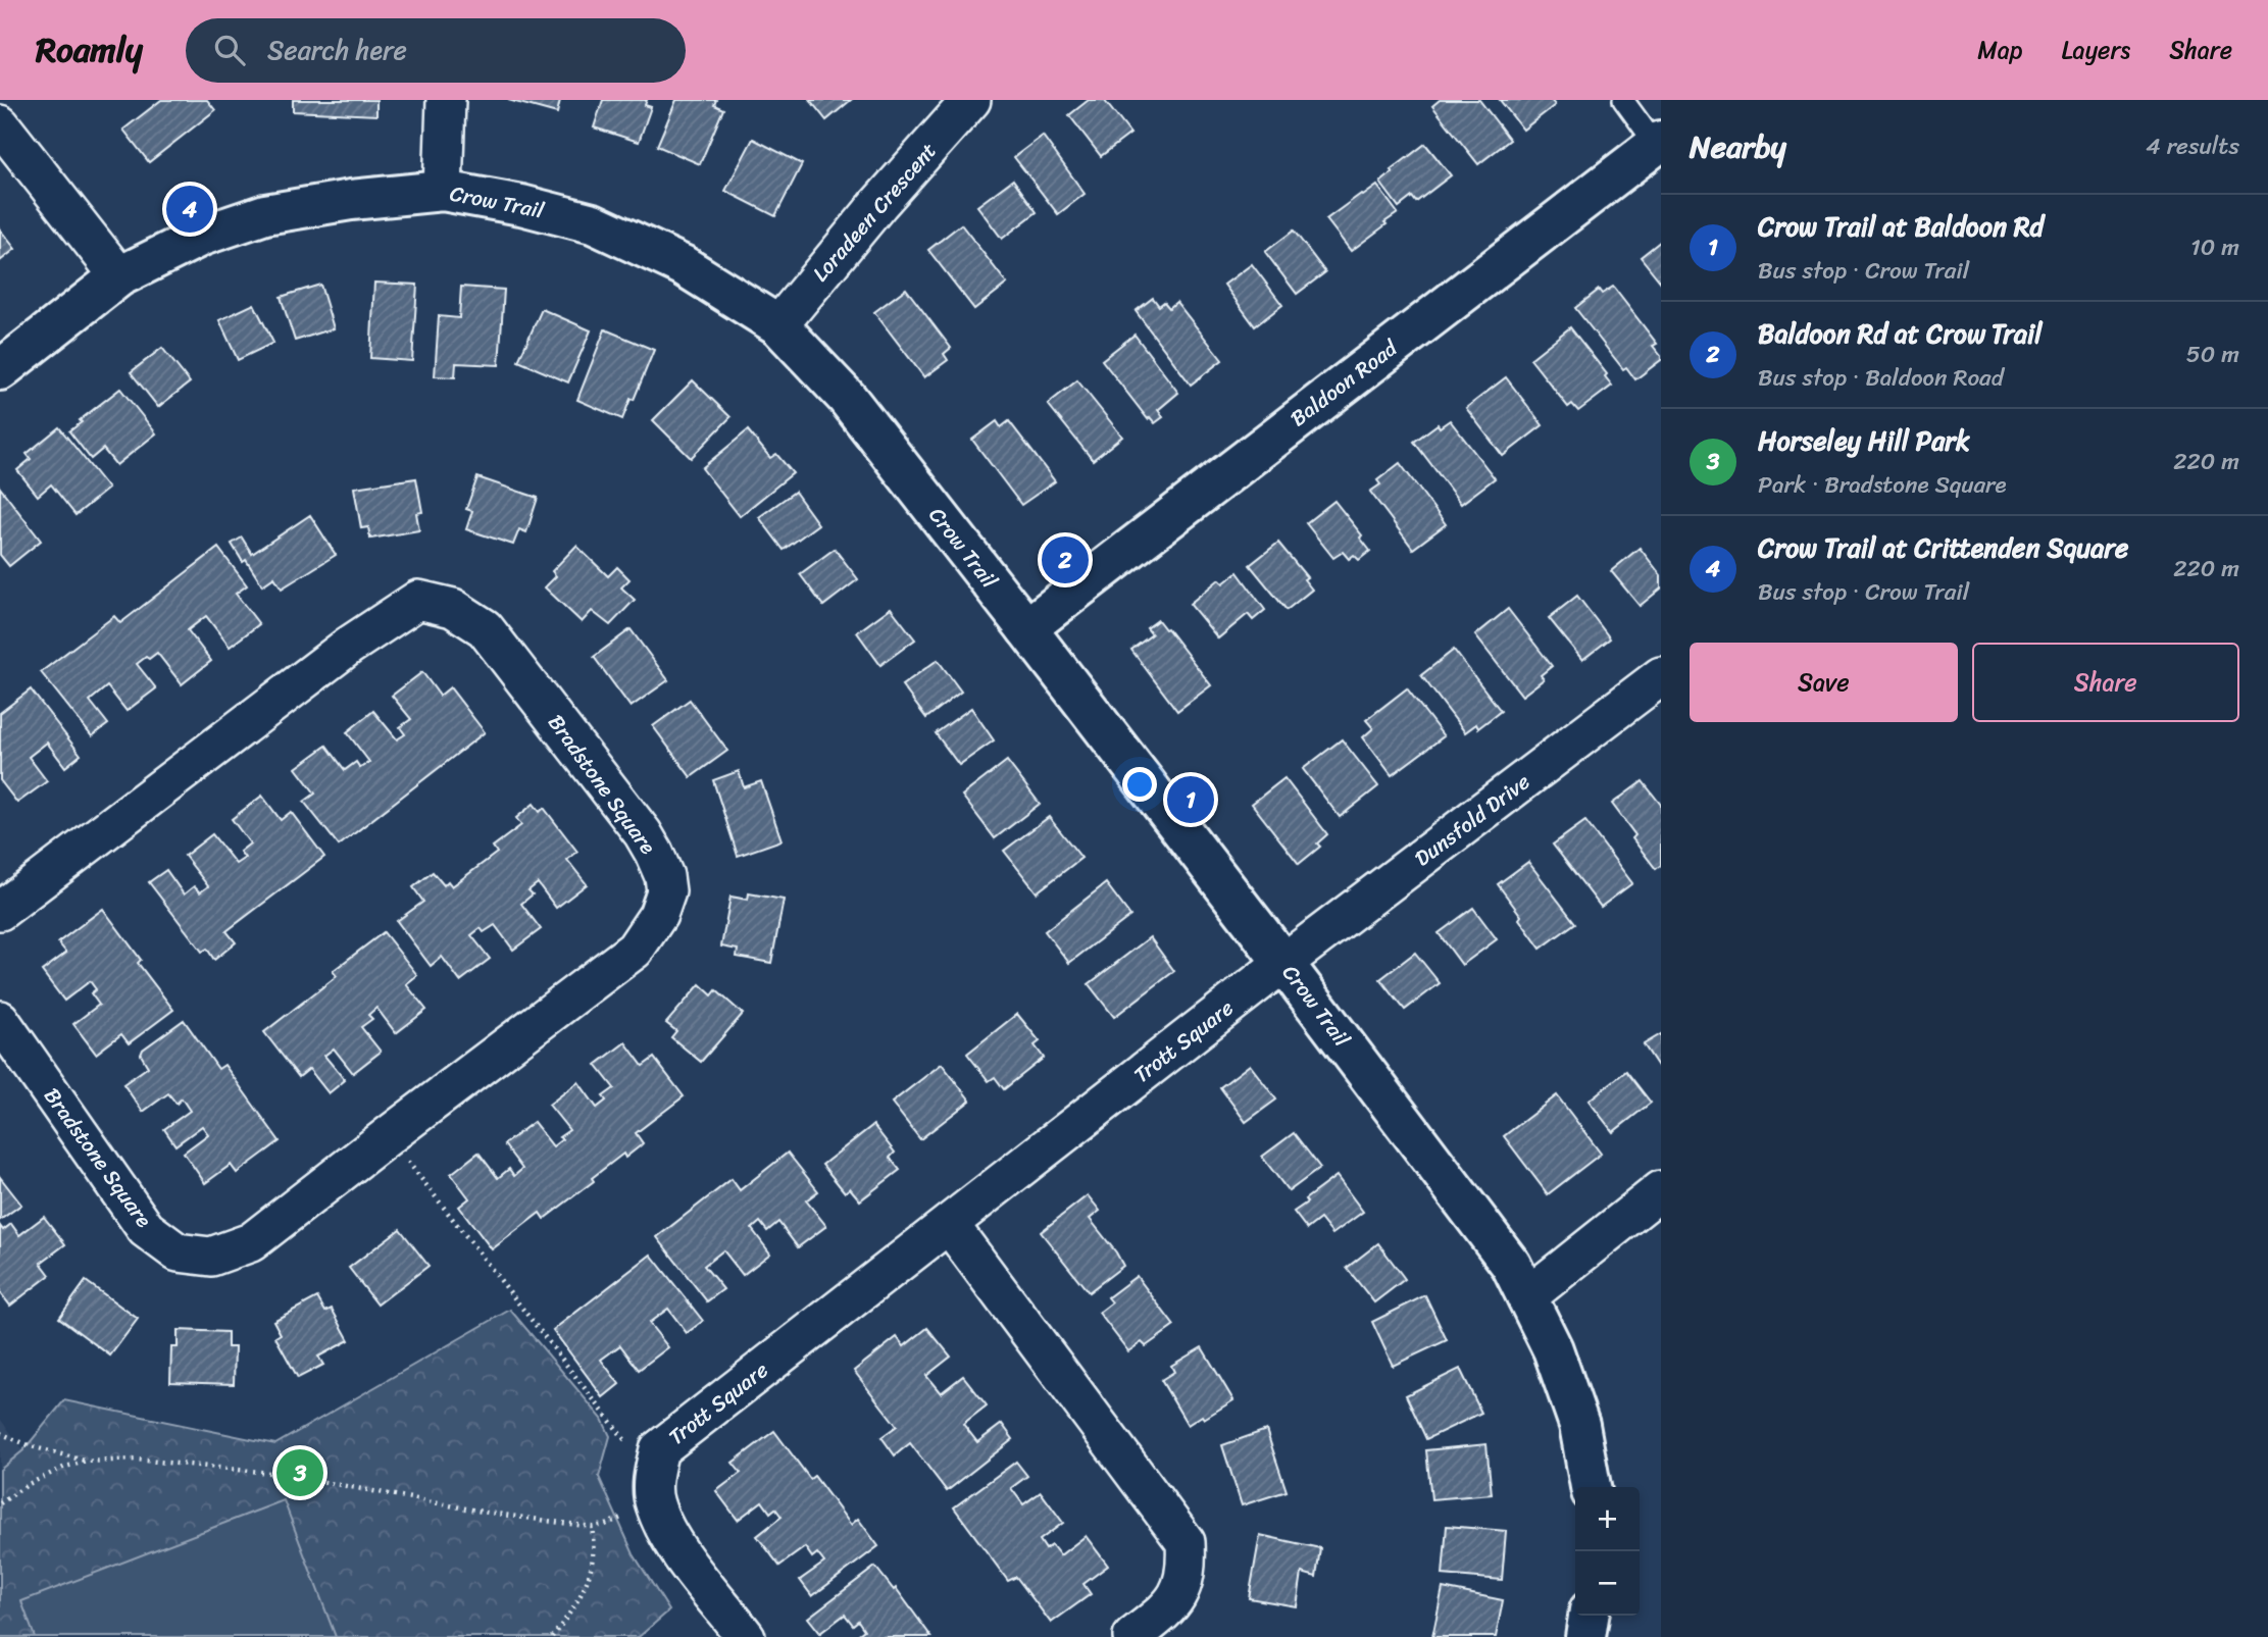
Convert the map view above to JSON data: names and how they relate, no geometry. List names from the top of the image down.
{
  "streets": {
    "street": [
      "Crow Trail",
      "Loradeen Crescent",
      "Baldoon Road",
      "Bradstone Square",
      "Dunsfold Drive",
      "Trott Square"
    ]
  },
  "crossings": [
    ["Crow Trail", "Loradeen Crescent"],
    ["Crow Trail", "Baldoon Road"],
    ["Crow Trail", "Dunsfold Drive"],
    ["Crow Trail", "Trott Square"],
    ["Dunsfold Drive", "Trott Square"]
  ],
  "page": {
    "header": "Roamly",
    "search": "Search here",
    "nav": ["Map", "Layers", "Share"],
    "heading": ["Nearby", "4 results"],
    "pins": [
      "4",
      "2",
      "1",
      "3"
    ],
    "list": [
      {
        "mark": "1",
        "name": "Crow Trail at Baldoon Rd",
        "note": "Bus stop · Crow Trail",
        "value": "10 m"
      },
      {
        "mark": "2",
        "name": "Baldoon Rd at Crow Trail",
        "note": "Bus stop · Baldoon Road",
        "value": "50 m"
      },
      {
        "mark": "3",
        "name": "Horseley Hill Park",
        "note": "Park · Bradstone Square",
        "value": "220 m"
      },
      {
        "mark": "4",
        "name": "Crow Trail at Crittenden Square",
        "note": "Bus stop · Crow Trail",
        "value": "220 m"
      }
    ],
    "buttons": ["Save", "Share"],
    "map_buttons": ["+", "−"]
  }
}
